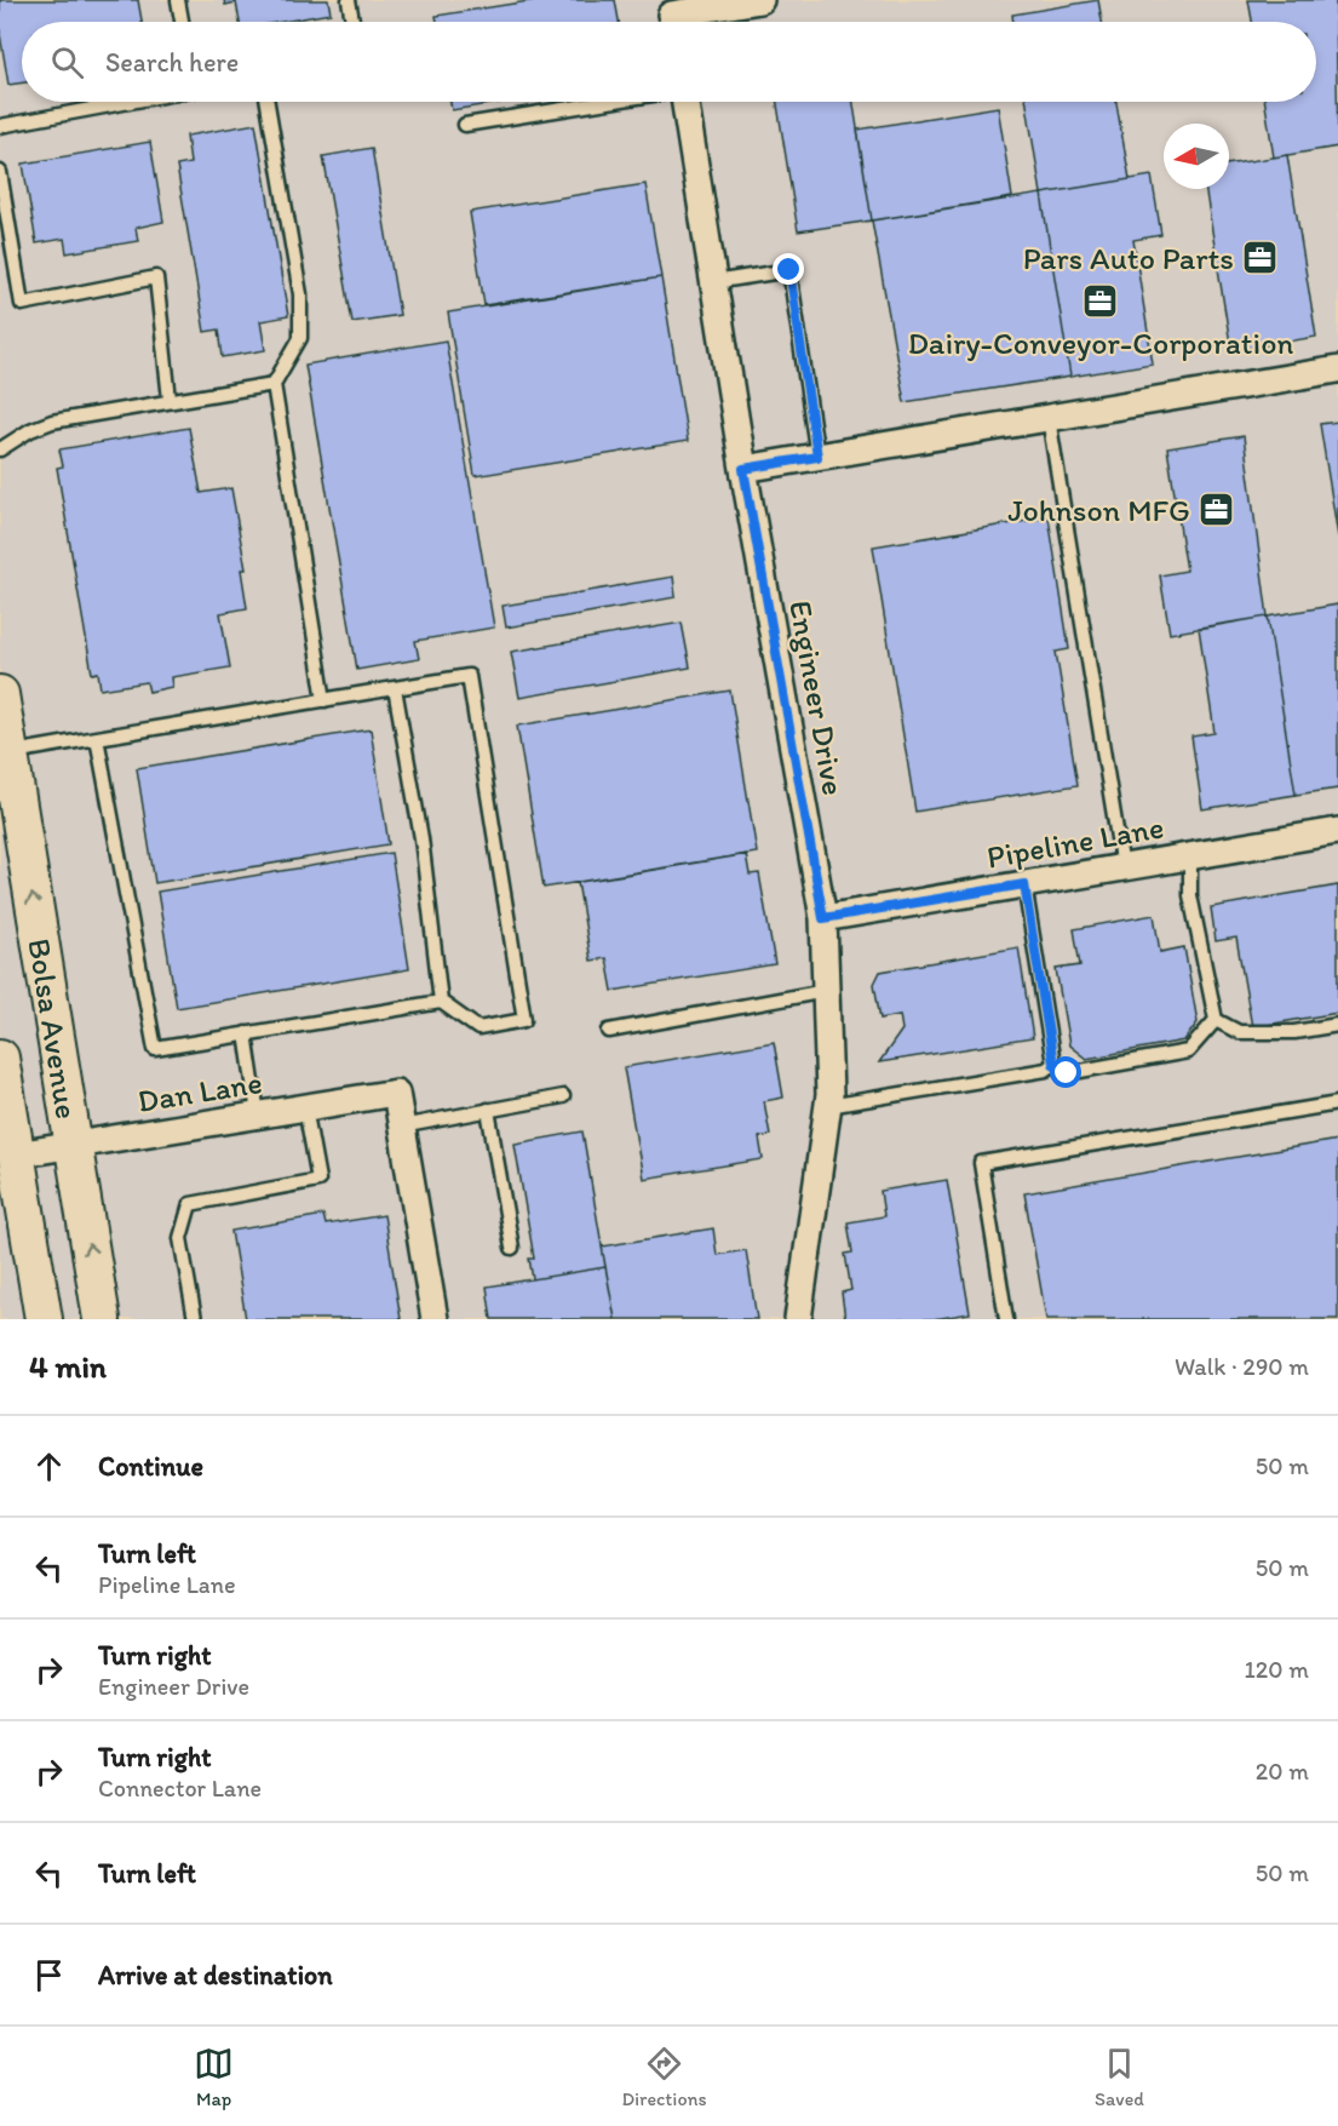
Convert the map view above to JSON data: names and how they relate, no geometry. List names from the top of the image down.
{
  "streets": {
    "main road": ["Bolsa Avenue"],
    "street": ["Engineer Drive", "Pipeline Lane", "Dan Lane"]
  },
  "crossings": [
    ["Engineer Drive", "Pipeline Lane"],
    ["Bolsa Avenue", "Dan Lane"]
  ],
  "places": {
    "office": ["Pars Auto Parts", "Dairy-Conveyor-Corporation", "Johnson MFG"]
  },
  "north": "left",
  "page": {
    "search": "Search here",
    "heading": ["4 min", "Walk · 290 m"],
    "list": [
      ["Continue", "50 m"],
      ["Turn left", "Pipeline Lane", "50 m"],
      ["Turn right", "Engineer Drive", "120 m"],
      ["Turn right", "Connector Lane", "20 m"],
      ["Turn left", "50 m"],
      "Arrive at destination"
    ],
    "nav": ["Map", "Directions", "Saved"]
  }
}
